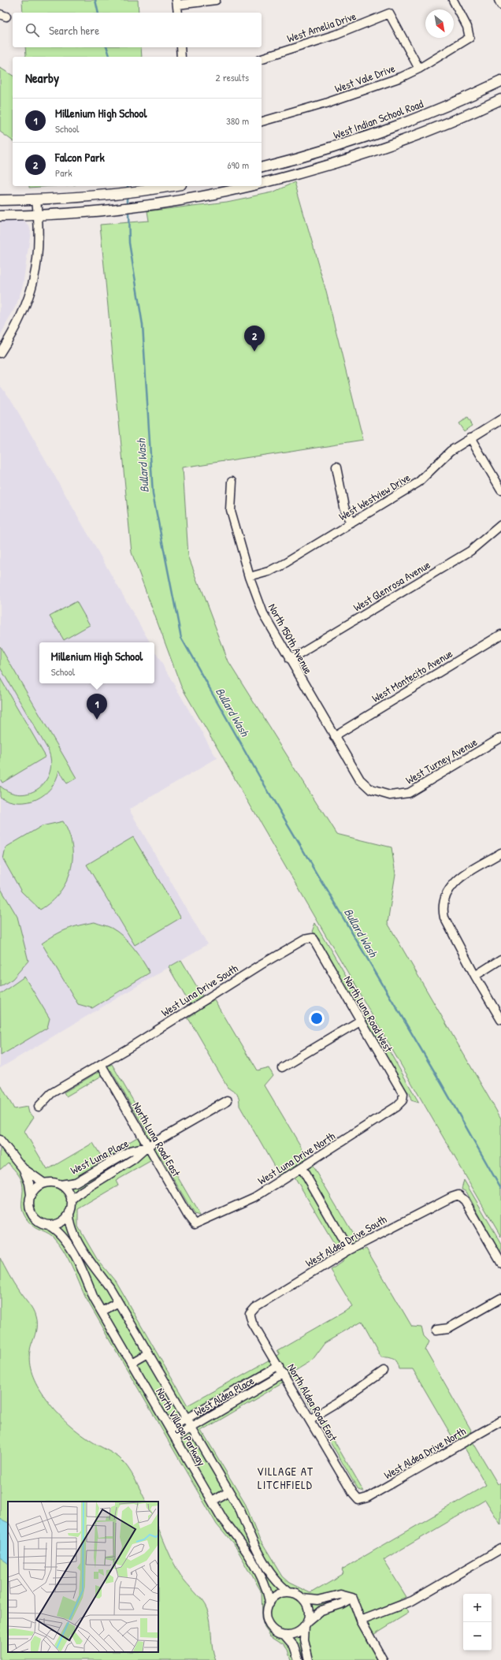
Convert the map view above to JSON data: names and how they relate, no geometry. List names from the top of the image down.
{
  "streets": {
    "main road": ["West Indian School Road"],
    "street": [
      "West Amelia Drive",
      "West Vale Drive",
      "West Westview Drive",
      "West Glenrosa Avenue",
      "North 150th Avenue",
      "West Montecito Avenue",
      "West Turney Avenue",
      "West Luna Drive South",
      "North Luna Road West",
      "North Luna Road East",
      "West Luna Place",
      "West Luna Drive North",
      "West Aldea Drive South",
      "West Aldea Place",
      "North Aldea Road East",
      "North Village Parkway",
      "West Aldea Drive North"
    ]
  },
  "crossings": [
    ["West Amelia Drive", "West Vale Drive"],
    ["West Westview Drive", "North 150th Avenue"],
    ["West Glenrosa Avenue", "North 150th Avenue"],
    ["North 150th Avenue", "West Montecito Avenue"],
    ["North 150th Avenue", "West Turney Avenue"],
    ["West Luna Drive South", "North Luna Road West"],
    ["West Luna Drive South", "North Luna Road East"],
    ["North Luna Road West", "West Luna Drive North"],
    ["North Luna Road East", "West Luna Place"],
    ["North Luna Road East", "West Luna Drive North"],
    ["West Luna Place", "North Village Parkway"],
    ["West Aldea Drive South", "North Aldea Road East"],
    ["West Aldea Place", "North Aldea Road East"],
    ["West Aldea Place", "North Village Parkway"],
    ["North Aldea Road East", "West Aldea Drive North"]
  ],
  "districts": ["VILLAGE AT LITCHFIELD"],
  "water": ["Bullard Wash"],
  "north": "bottom right",
  "page": {
    "search": "Search here",
    "heading": ["Nearby", "2 results"],
    "list": [
      {
        "mark": "1",
        "name": "Millenium High School",
        "note": "School",
        "value": "380 m"
      },
      {
        "mark": "2",
        "name": "Falcon Park",
        "note": "Park",
        "value": "690 m"
      }
    ],
    "pins": ["2", "1"],
    "popup": ["Millenium High School", "School"],
    "map_buttons": ["+", "−"]
  }
}
